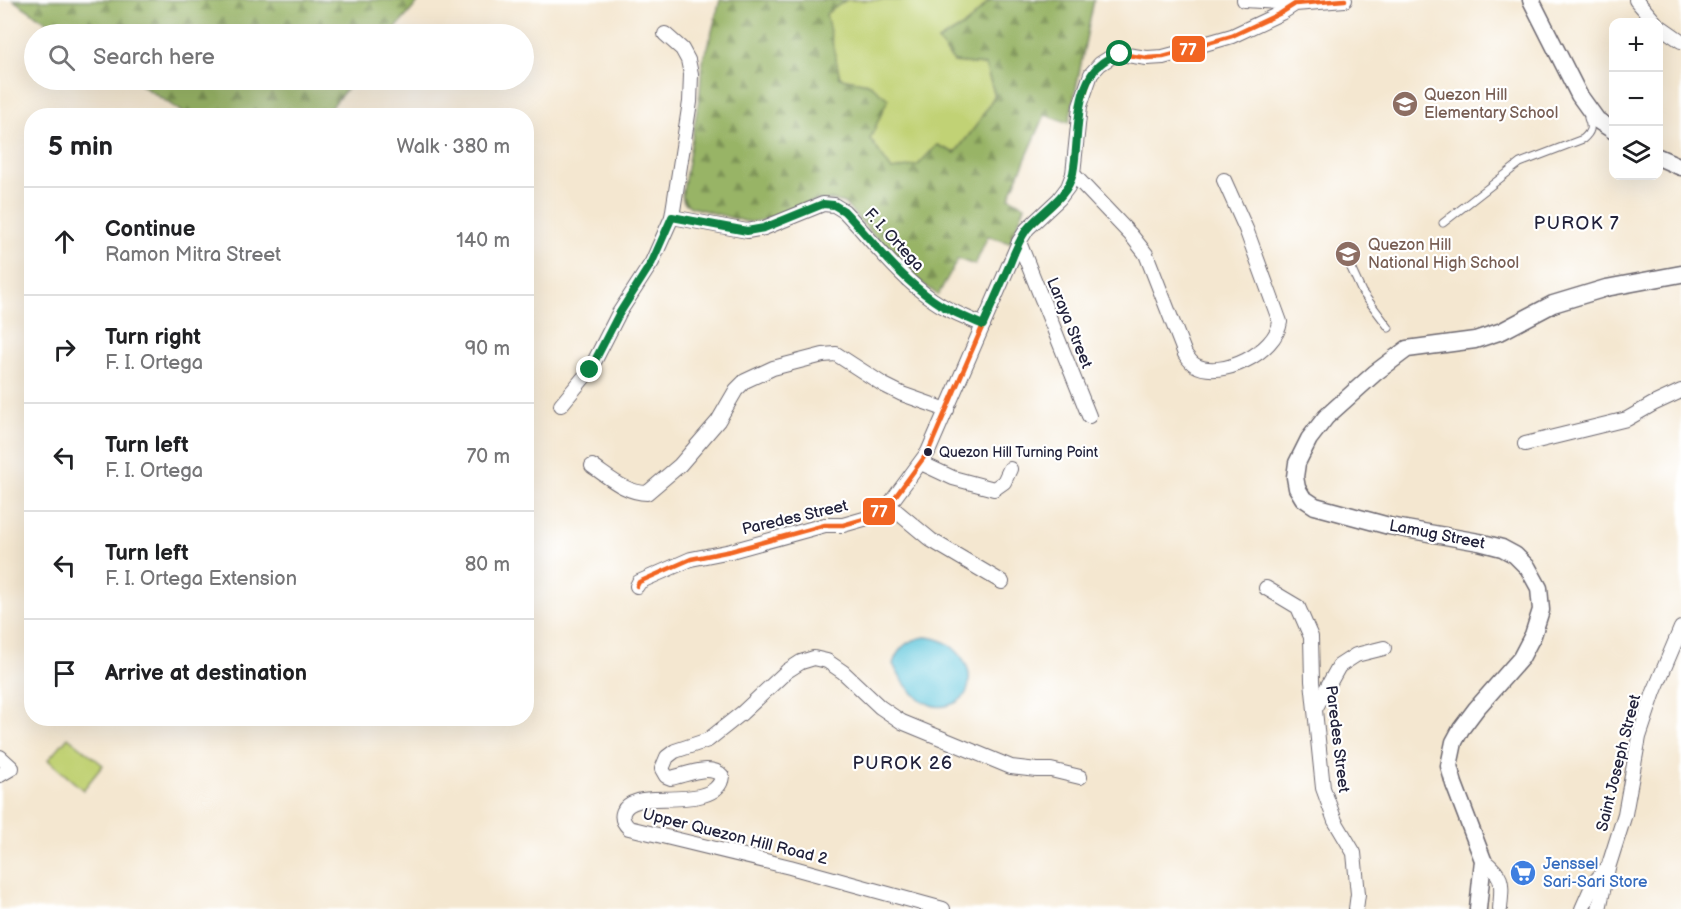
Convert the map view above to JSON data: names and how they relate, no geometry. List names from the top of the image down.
{
  "streets": {
    "street": [
      "F. I. Ortega",
      "Laraya Street",
      "Paredes Street",
      "Lamug Street",
      "Saint Joseph Street",
      "Upper Quezon Hill Road 2"
    ]
  },
  "crossings": [
    ["F. I. Ortega", "Paredes Street"],
    ["Laraya Street", "Paredes Street"]
  ],
  "districts": ["PUROK 7", "PUROK 26"],
  "places": {
    "school or university": ["Quezon Hill Elementary School", "Quezon Hill National High School"],
    "other": ["Quezon Hill Turning Point"],
    "supermarket": ["Jenssel Sari-Sari Store"]
  },
  "lines": ["transit line 77"],
  "page": {
    "map_buttons": ["+", "−"],
    "search": "Search here",
    "heading": ["5 min", "Walk · 380 m"],
    "list": [
      ["Continue", "Ramon Mitra Street", "140 m"],
      ["Turn right", "F. I. Ortega", "90 m"],
      ["Turn left", "F. I. Ortega", "70 m"],
      ["Turn left", "F. I. Ortega Extension", "80 m"],
      "Arrive at destination"
    ]
  }
}
